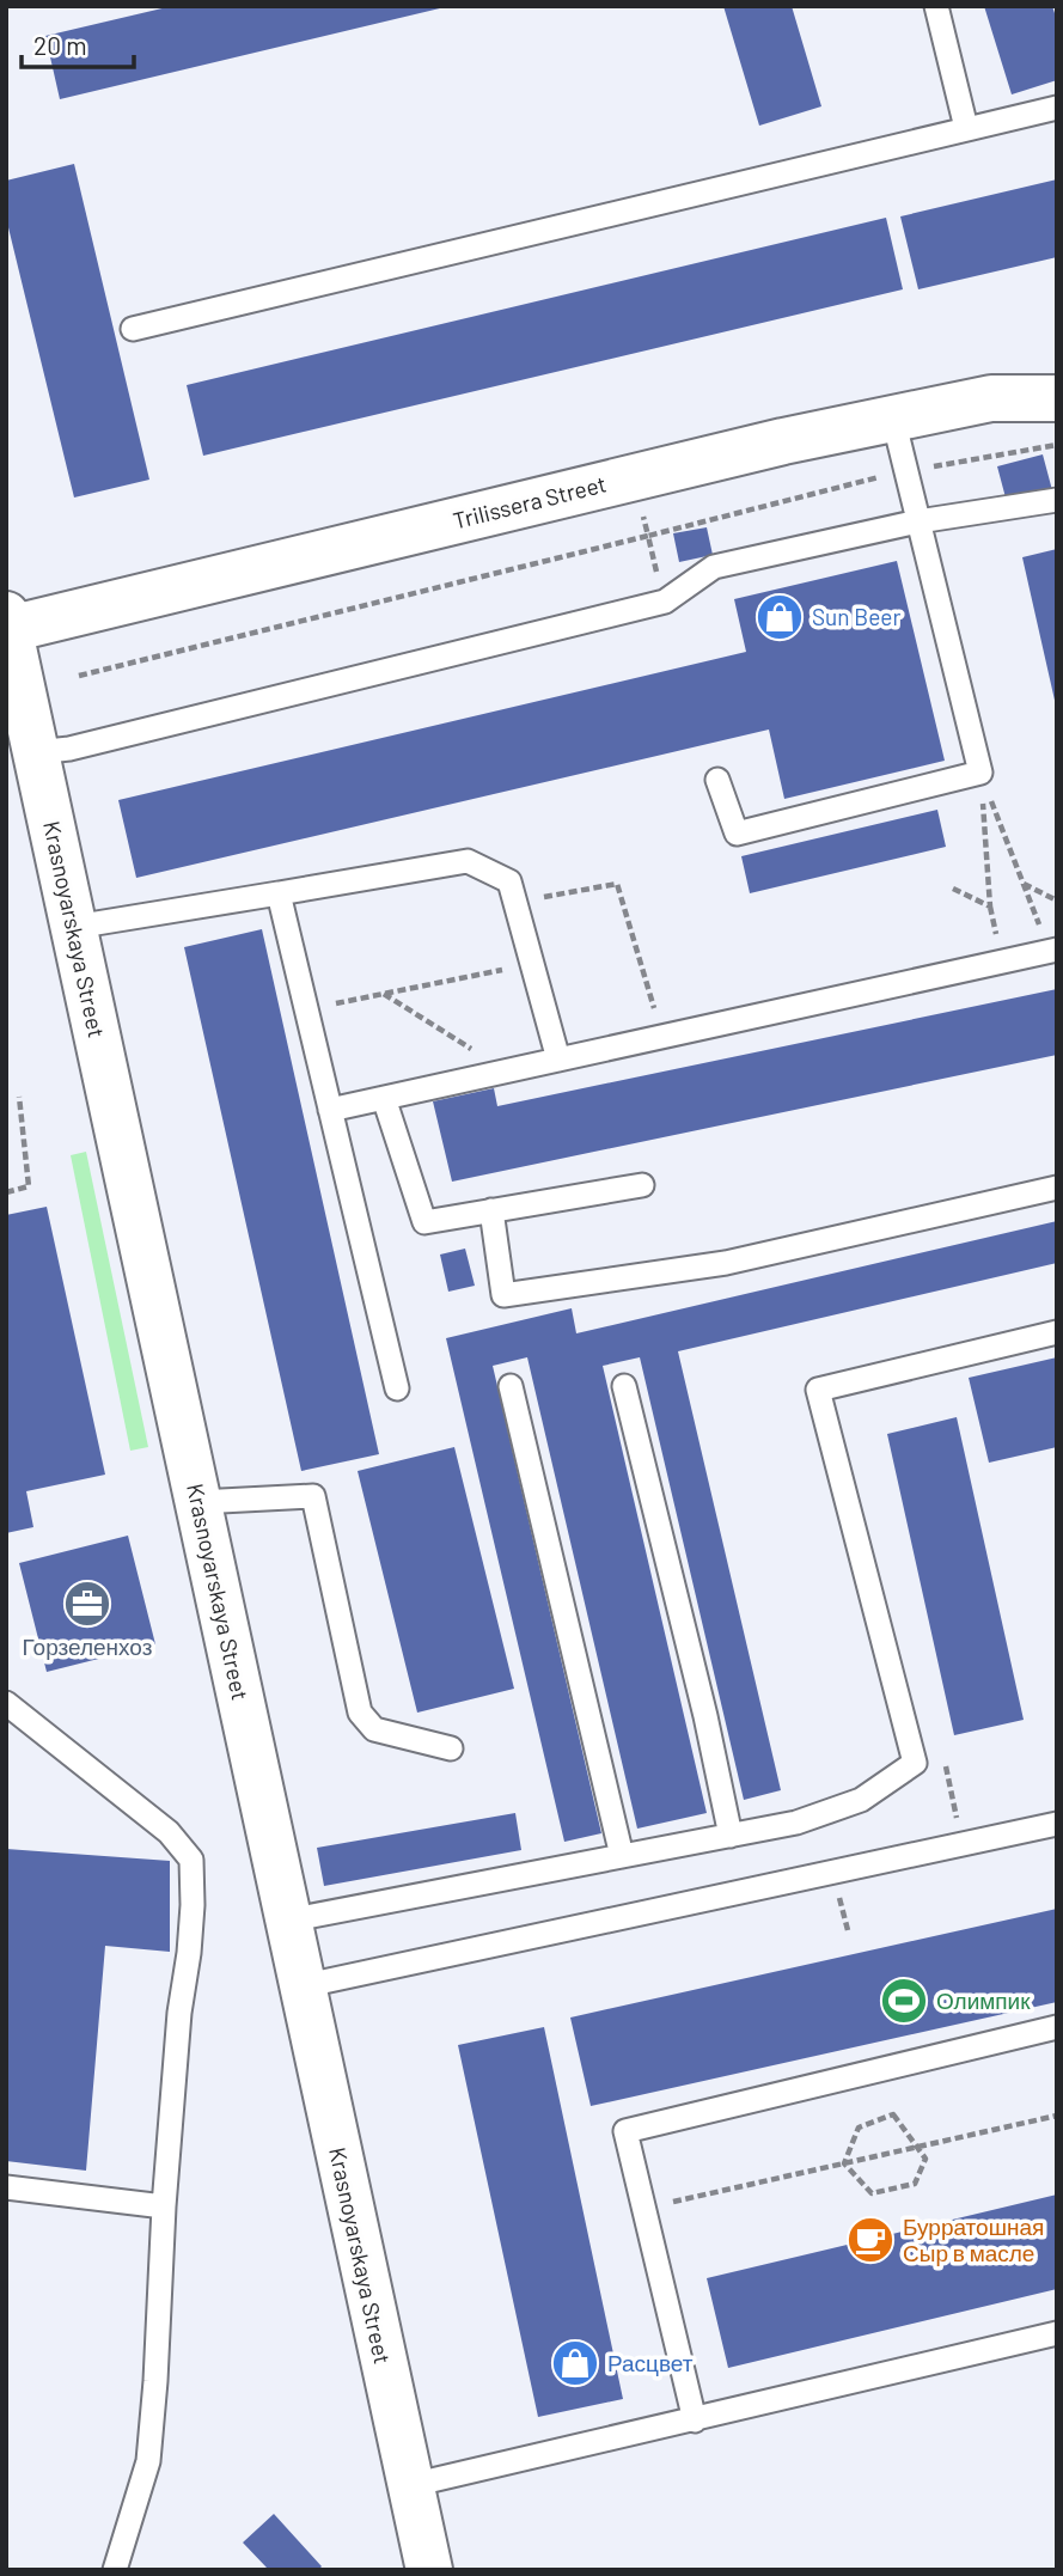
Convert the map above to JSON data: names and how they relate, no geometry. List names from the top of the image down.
{
  "streets": {
    "street": ["Trilissera Street", "Krasnoyarskaya Street"]
  },
  "crossings": [
    ["Trilissera Street", "Krasnoyarskaya Street"]
  ],
  "places": {
    "shop": ["Sun Beer", "Расцвет"],
    "office": ["Горзеленхоз"],
    "sports": ["Олимпик"],
    "cafe": ["Бурратошная Сыр в масле"]
  },
  "scale_bar": "20 m"
}
